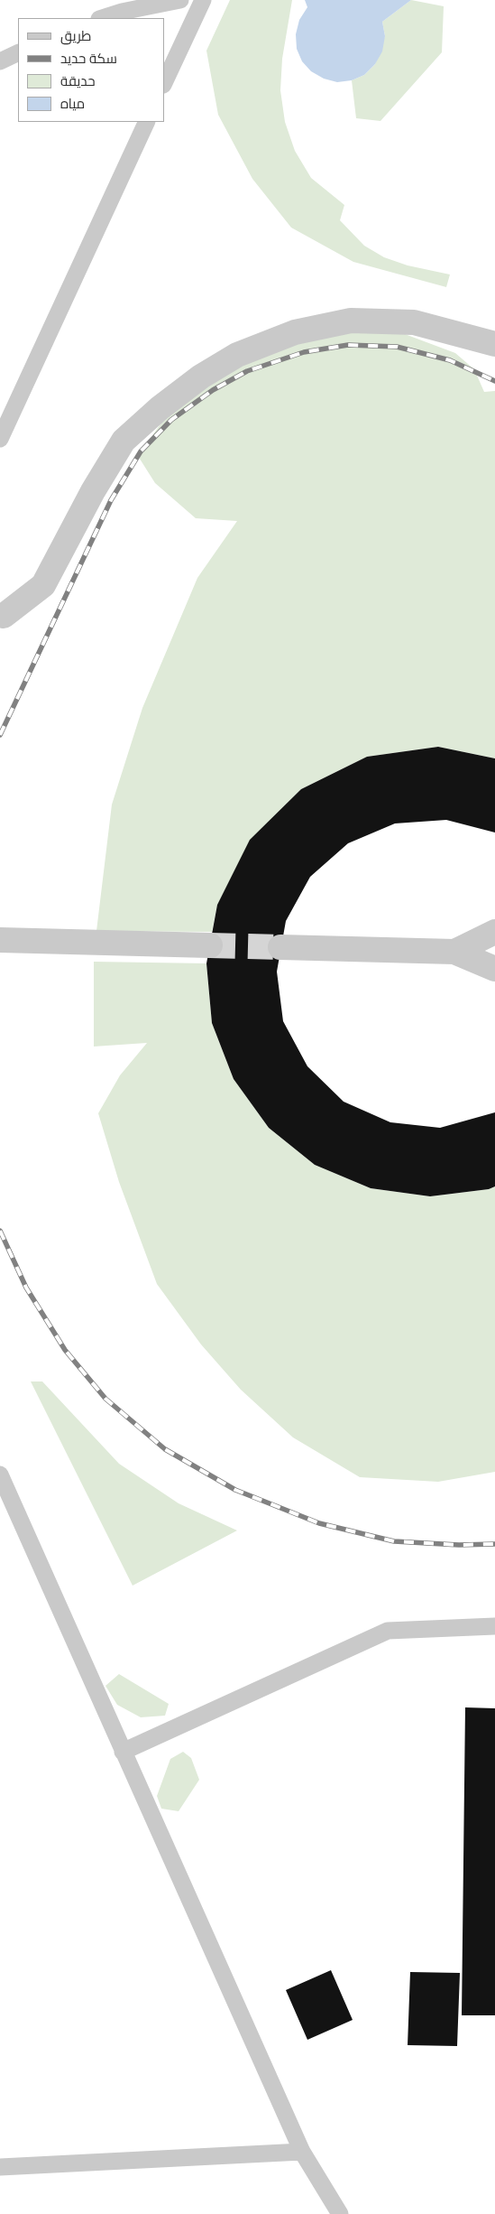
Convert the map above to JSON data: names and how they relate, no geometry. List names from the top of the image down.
{
  "legend": [
    "طريق",
    "سكة حديد",
    "حديقة",
    "مياه"
  ]
}
